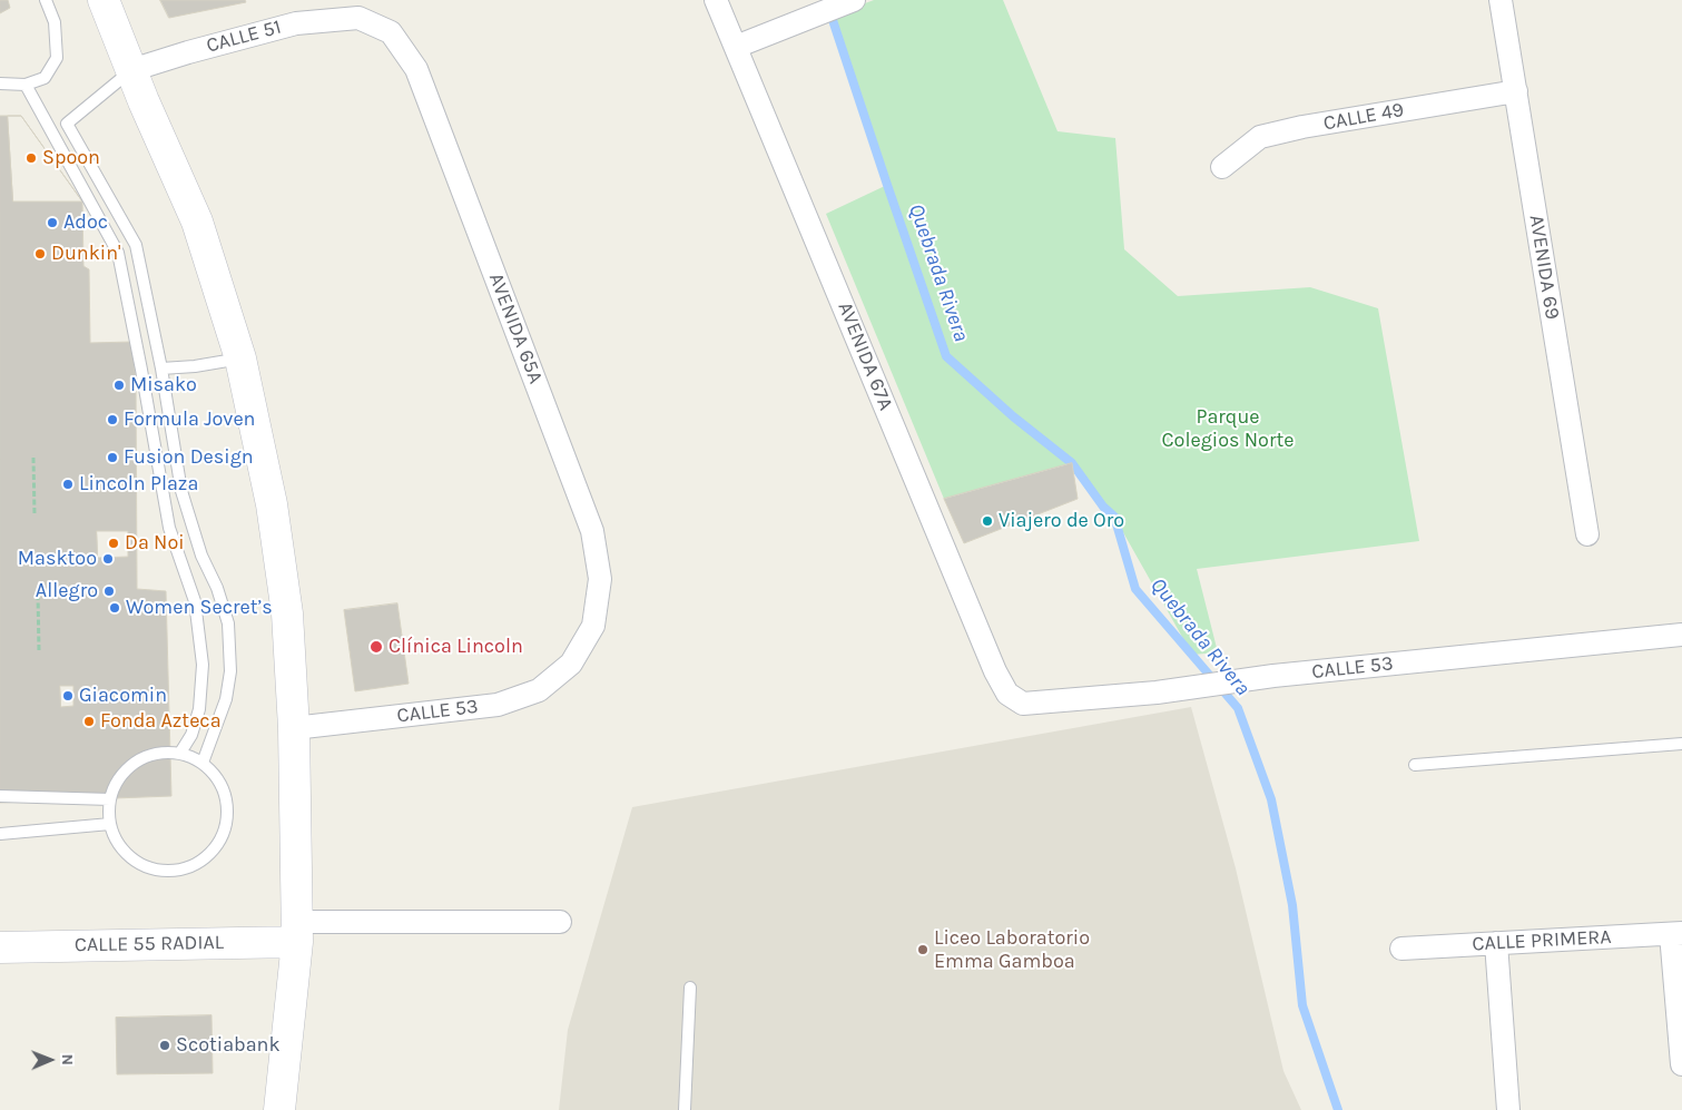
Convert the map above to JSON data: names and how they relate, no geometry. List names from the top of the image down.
{
  "streets": {
    "main road": ["CALLE 55 RADIAL"],
    "street": [
      "CALLE 51",
      "CALLE 49",
      "AVENIDA 69",
      "AVENIDA 65A",
      "AVENIDA 67A",
      "CALLE 53",
      "CALLE PRIMERA"
    ]
  },
  "crossings": [
    ["CALLE 51", "AVENIDA 65A"],
    ["CALLE 49", "AVENIDA 69"],
    ["AVENIDA 65A", "CALLE 53"],
    ["AVENIDA 67A", "CALLE 53"]
  ],
  "water": ["Quebrada Rivera"],
  "parks": ["Parque Colegios Norte"],
  "places": [
    "Spoon",
    "Adoc",
    "Dunkin'",
    "Misako",
    "Formula Joven",
    "Fusion Design",
    "Lincoln Plaza",
    "Viajero de Oro",
    "Da Noi",
    "Masktoo",
    "Allegro",
    "Women Secret’s",
    "Clínica Lincoln",
    "Giacomin",
    "Fonda Azteca",
    "Liceo Laboratorio Emma Gamboa",
    "Scotiabank"
  ],
  "north": "right"
}
